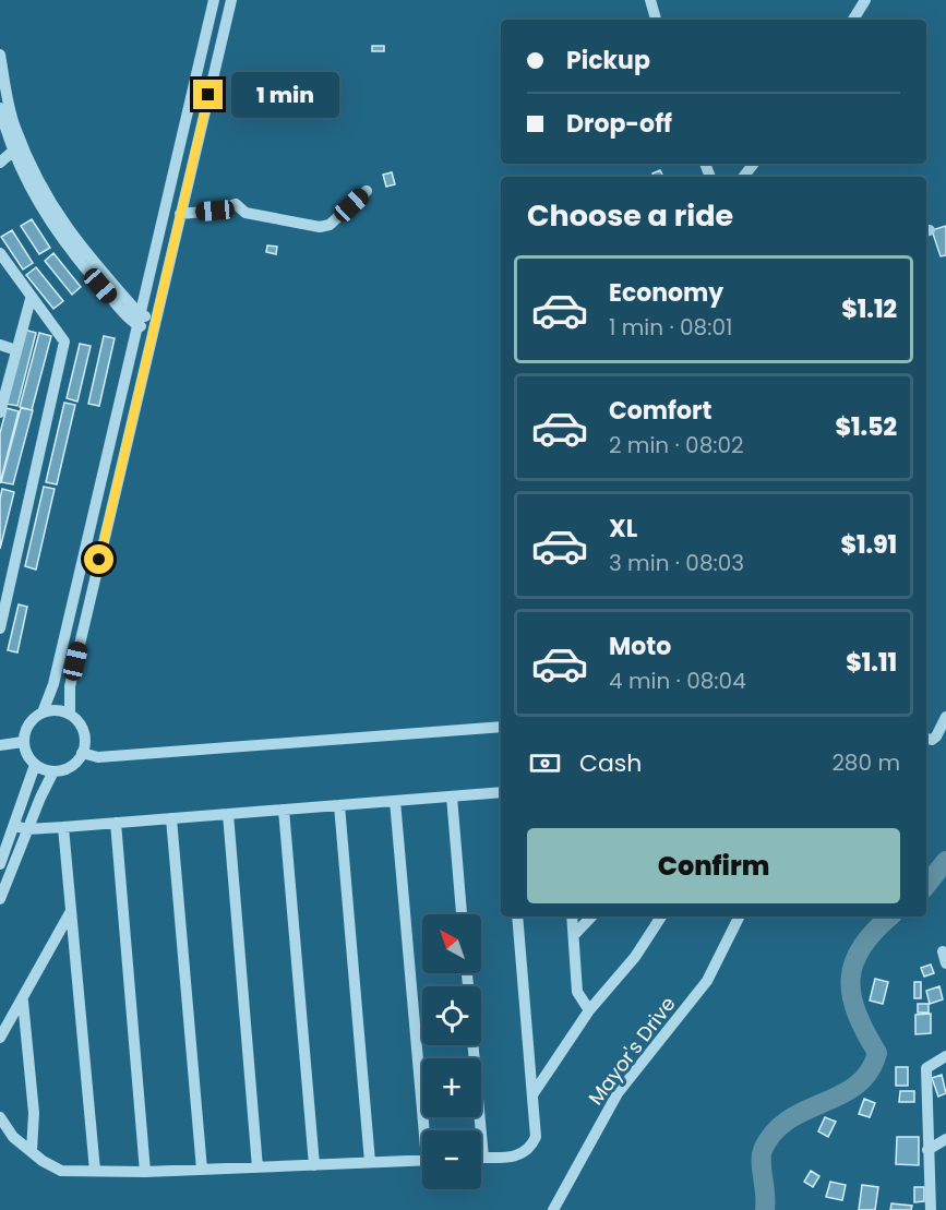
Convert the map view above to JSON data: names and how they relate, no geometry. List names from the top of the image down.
{
  "streets": {
    "street": ["Mayor's Drive"]
  },
  "north": "top left",
  "page": {
    "banner": ["Pickup", "Drop-off"],
    "bubble": "1 min",
    "heading": "Choose a ride",
    "list": [
      {
        "name": "Economy",
        "note": "1 min · 08:01",
        "value": "$1.12"
      },
      {
        "name": "Comfort",
        "note": "2 min · 08:02",
        "value": "$1.52"
      },
      {
        "name": "XL",
        "note": "3 min · 08:03",
        "value": "$1.91"
      },
      {
        "name": "Moto",
        "note": "4 min · 08:04",
        "value": "$1.11"
      }
    ],
    "pay": ["Cash", "280 m"],
    "buttons": "Confirm",
    "map_buttons": ["+", "−"]
  }
}
